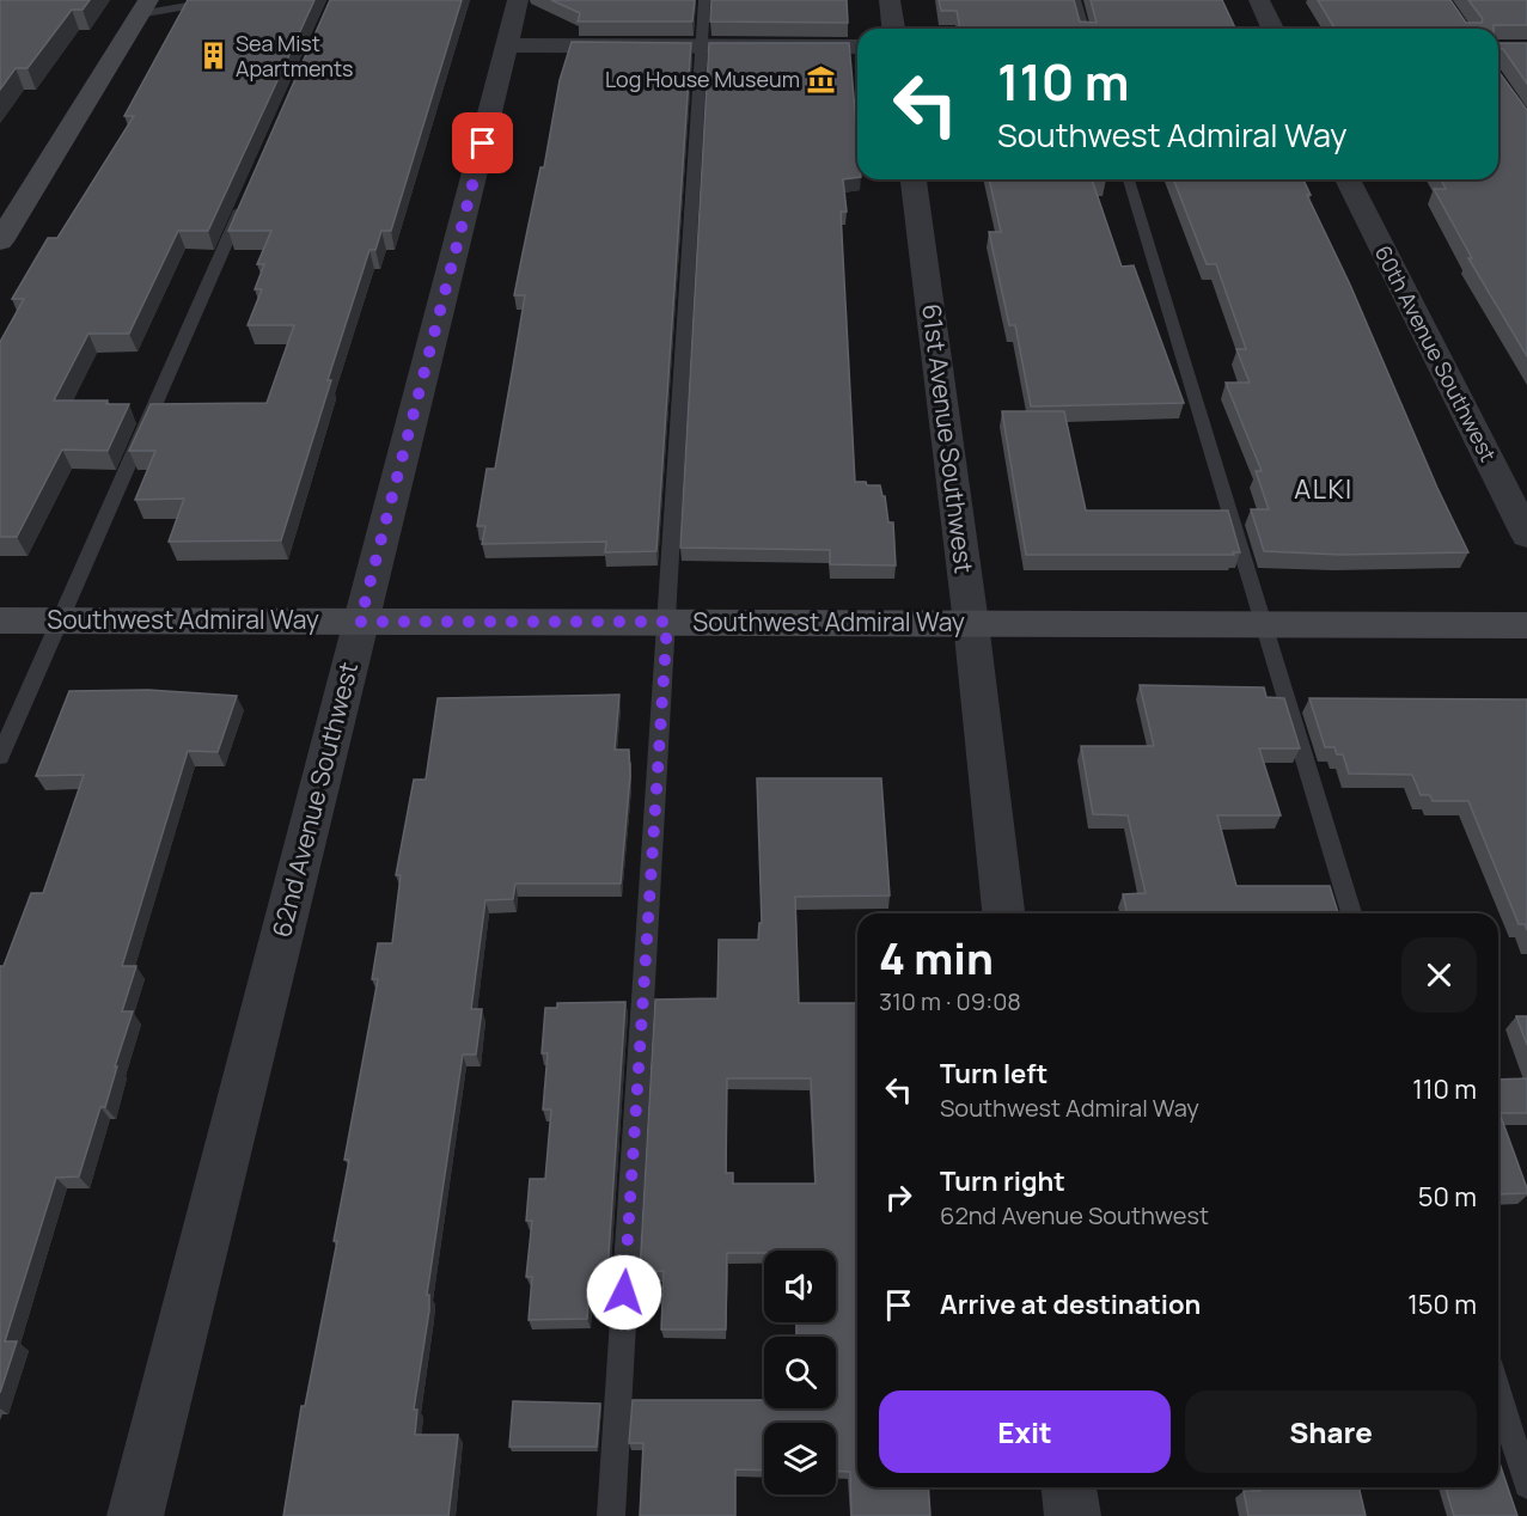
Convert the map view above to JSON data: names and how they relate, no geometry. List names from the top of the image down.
{
  "streets": {
    "main road": ["Southwest Admiral Way"],
    "street": ["60th Avenue Southwest", "61st Avenue Southwest", "62nd Avenue Southwest"]
  },
  "crossings": [
    ["61st Avenue Southwest", "Southwest Admiral Way"],
    ["Southwest Admiral Way", "62nd Avenue Southwest"]
  ],
  "districts": ["ALKI"],
  "places": {
    "building": ["Sea Mist Apartments"],
    "museum": ["Log House Museum"]
  },
  "page": {
    "turn": ["110 m", "Southwest Admiral Way"],
    "heading": ["4 min", "310 m · 09:08"],
    "list": [
      {
        "name": "Turn left",
        "note": "Southwest Admiral Way",
        "value": "110 m"
      },
      {
        "name": "Turn right",
        "note": "62nd Avenue Southwest",
        "value": "50 m"
      },
      {
        "name": "Arrive at destination",
        "value": "150 m"
      }
    ],
    "buttons": ["Exit", "Share"]
  }
}
